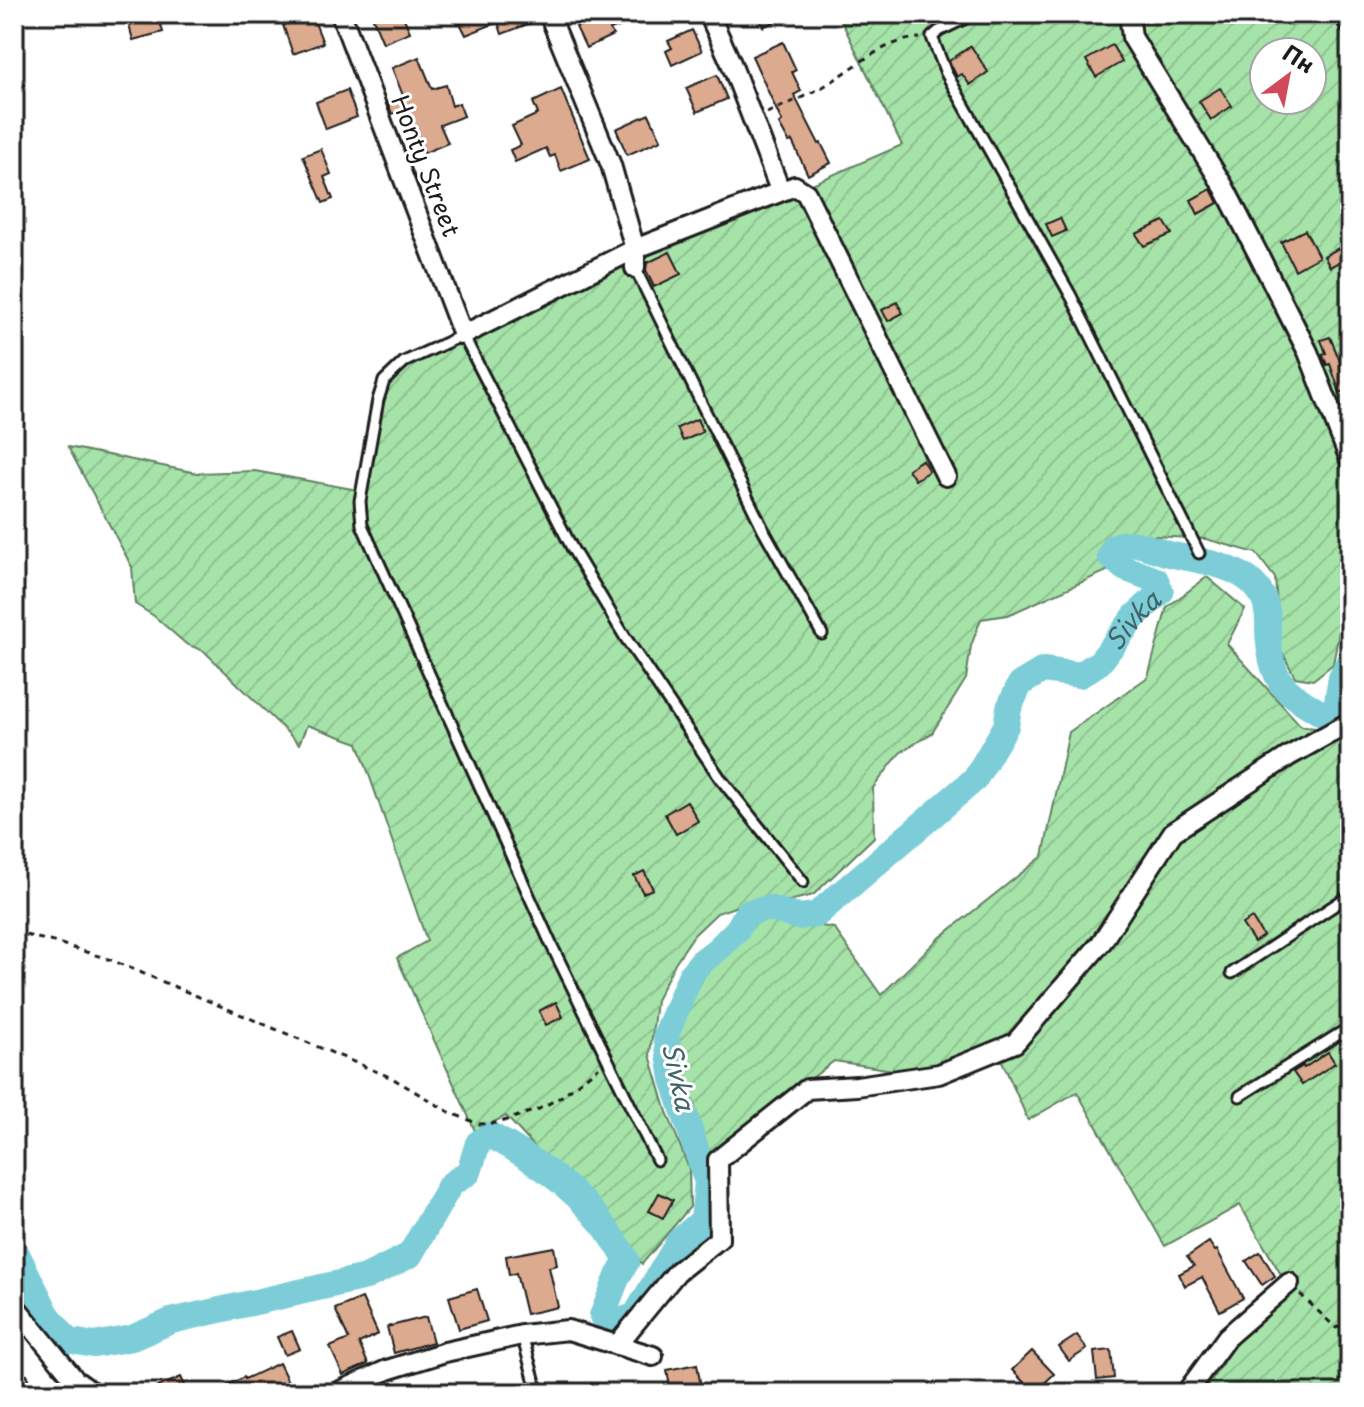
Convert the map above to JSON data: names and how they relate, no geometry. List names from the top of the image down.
{
  "streets": {
    "street": ["Honty Street"]
  },
  "water": ["Sivka"],
  "north": "top right"
}
